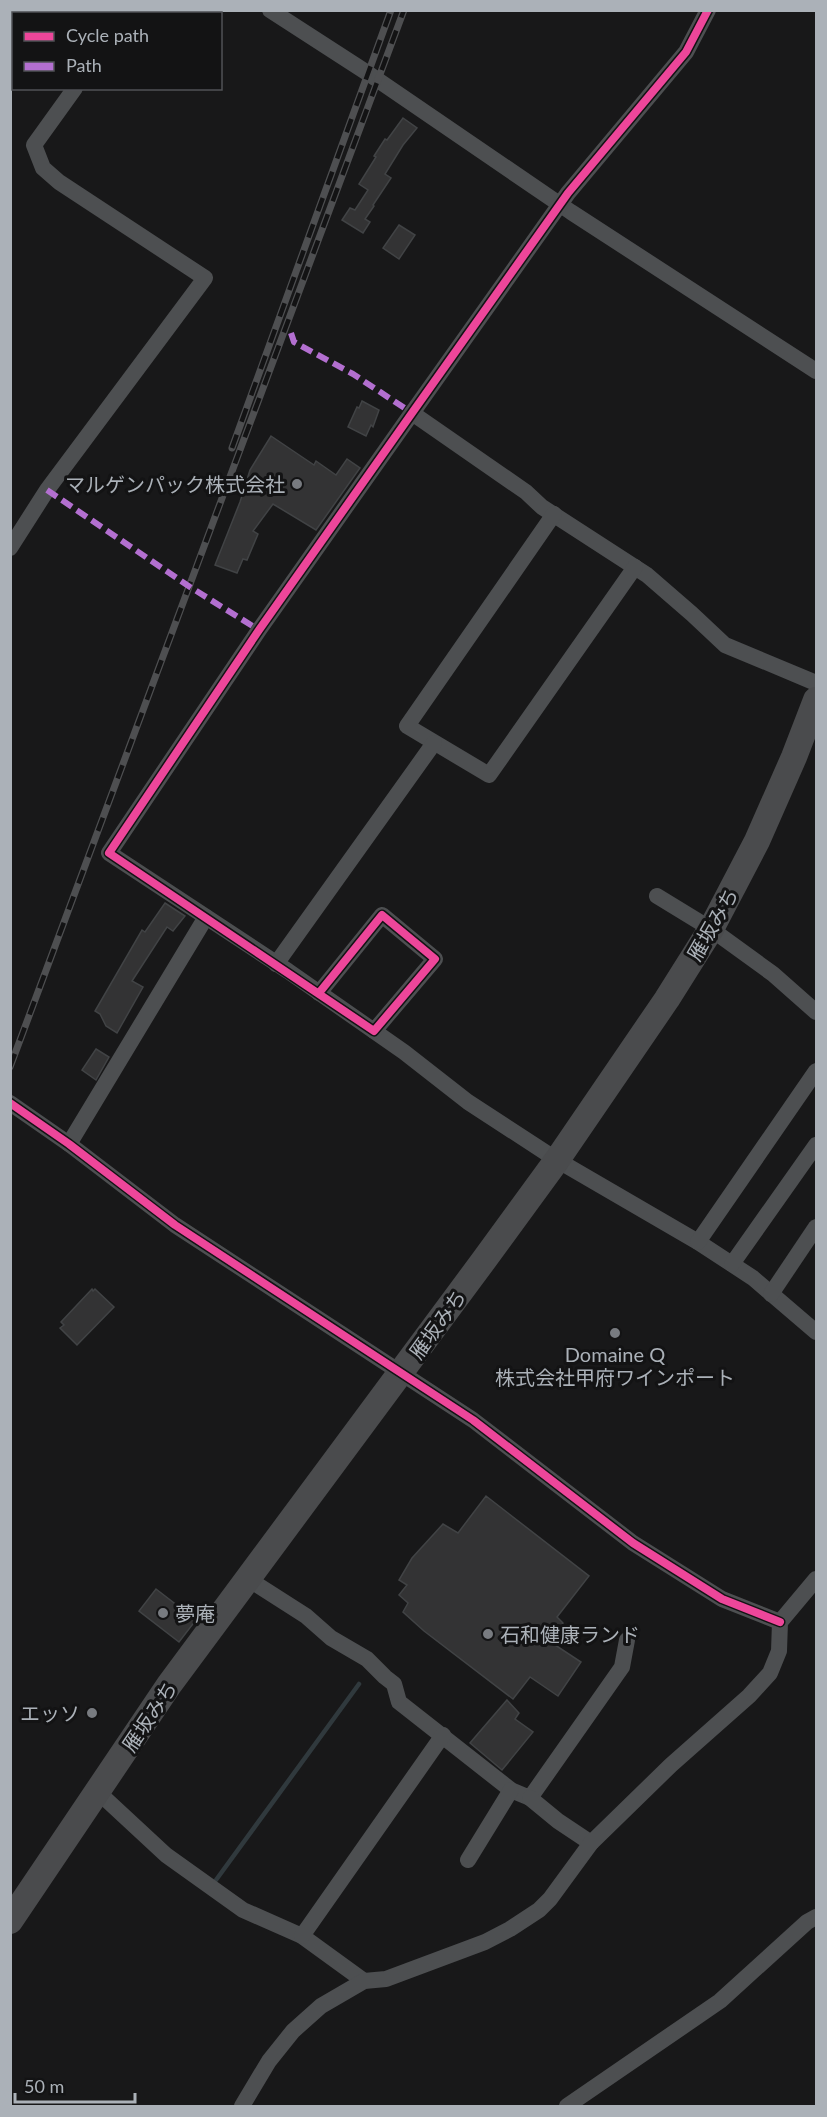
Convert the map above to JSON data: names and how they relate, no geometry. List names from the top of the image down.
{
  "streets": {
    "highway": ["雁坂みち"]
  },
  "places": [
    "マルゲンパック株式会社",
    "Domaine Q 株式会社甲府ワインポート",
    "夢庵",
    "石和健康ランド",
    "エッソ"
  ],
  "legend": ["Cycle path", "Path"],
  "scale_bar": "50 m"
}
